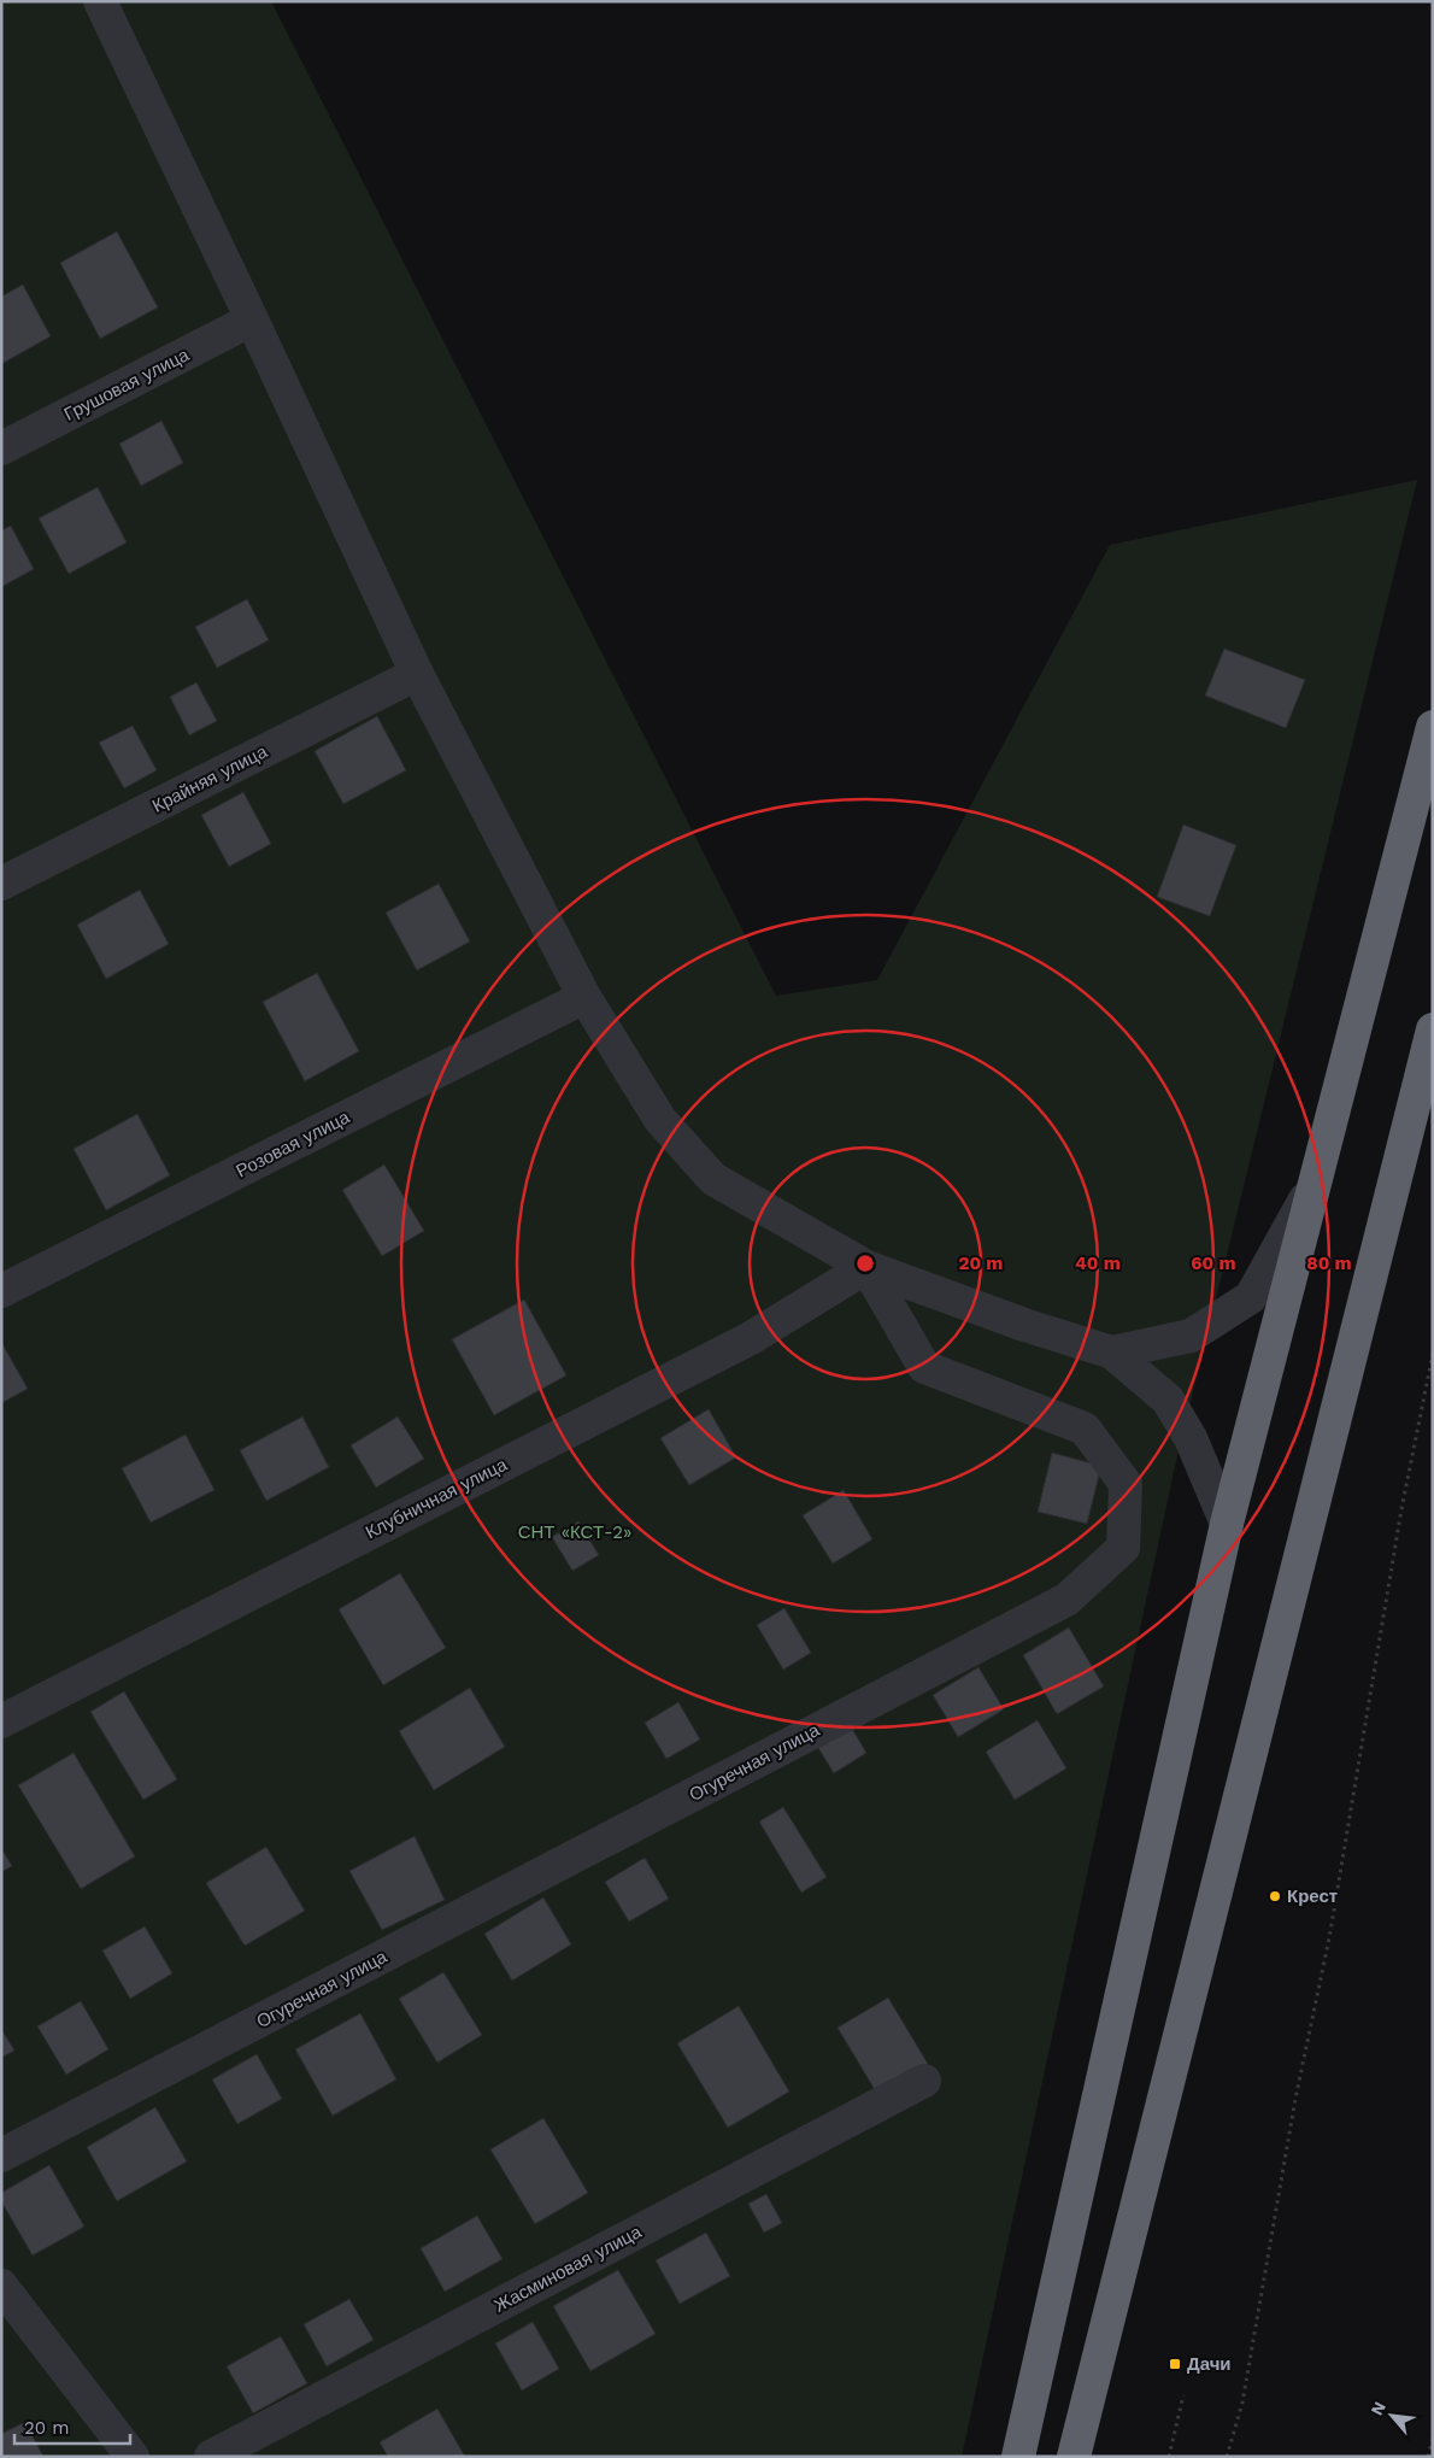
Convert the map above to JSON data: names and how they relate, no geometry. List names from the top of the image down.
{
  "streets": {
    "street": [
      "Грушовая улица",
      "Крайняя улица",
      "Розовая улица",
      "Клубничная улица",
      "Огуречная улица",
      "Жасминовая улица"
    ]
  },
  "crossings": [
    ["Клубничная улица", "Огуречная улица"]
  ],
  "parks": ["СНТ «КСТ-2»"],
  "places": {
    "other": ["Крест"],
    "transit": ["Дачи"]
  },
  "scale_bar": "20 m",
  "north": "top left",
  "rings": [
    "20 m",
    "40 m",
    "60 m",
    "80 m"
  ]
}
